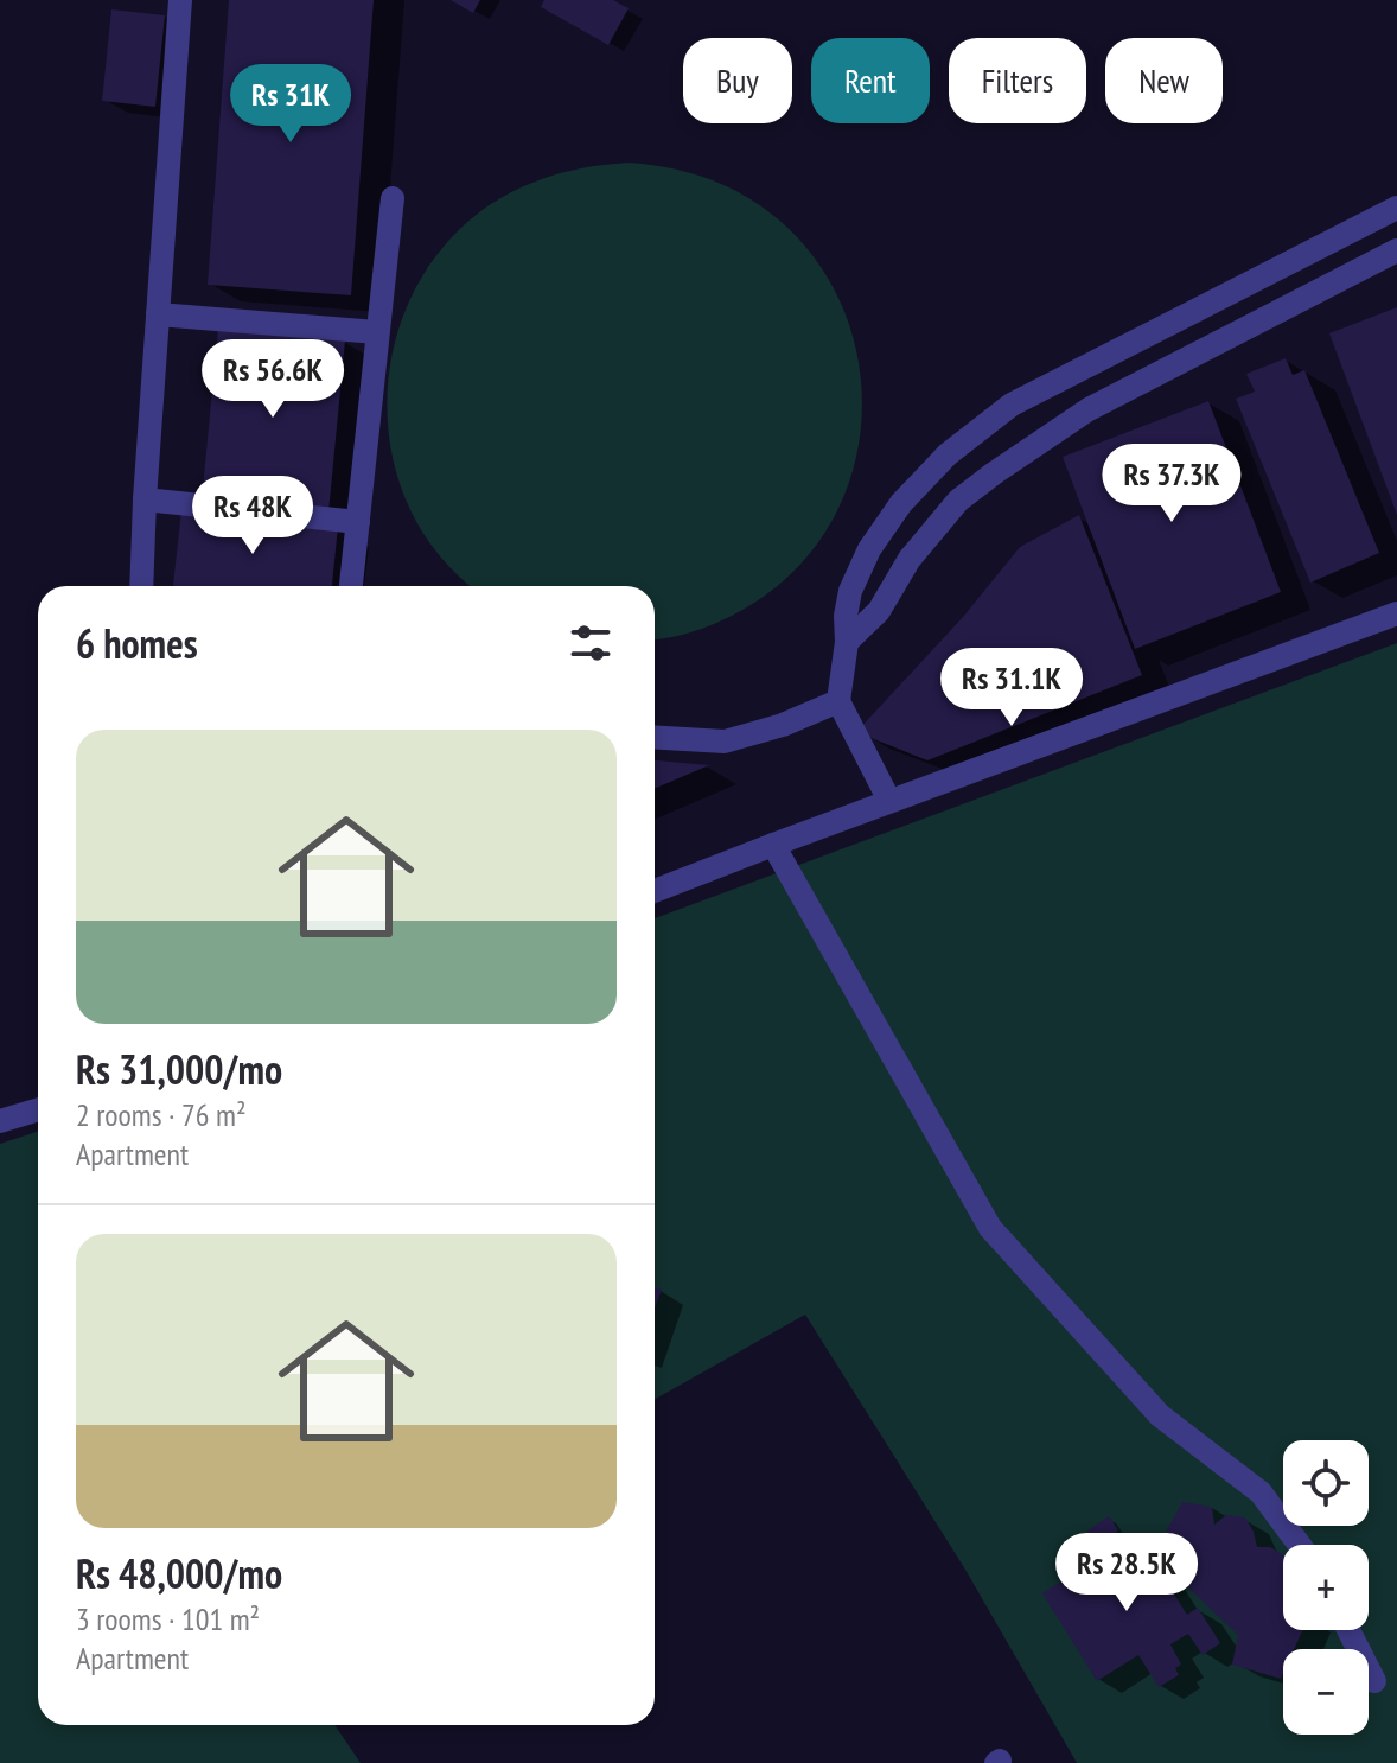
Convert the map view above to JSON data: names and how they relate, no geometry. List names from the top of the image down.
{
  "page": {
    "chip": [
      "Buy",
      "Rent",
      "Filters",
      "New"
    ],
    "price": [
      "Rs 31K",
      "Rs 56.6K",
      "Rs 37.3K",
      "Rs 48K",
      "Rs 31.1K",
      "Rs 28.5K"
    ],
    "heading": "6 homes",
    "list": [
      {
        "name": "Rs 31,000/mo",
        "note": "2 rooms · 76 m² · Apartment"
      },
      {
        "name": "Rs 48,000/mo",
        "note": "3 rooms · 101 m² · Apartment"
      }
    ],
    "map_buttons": ["+", "−"]
  }
}
